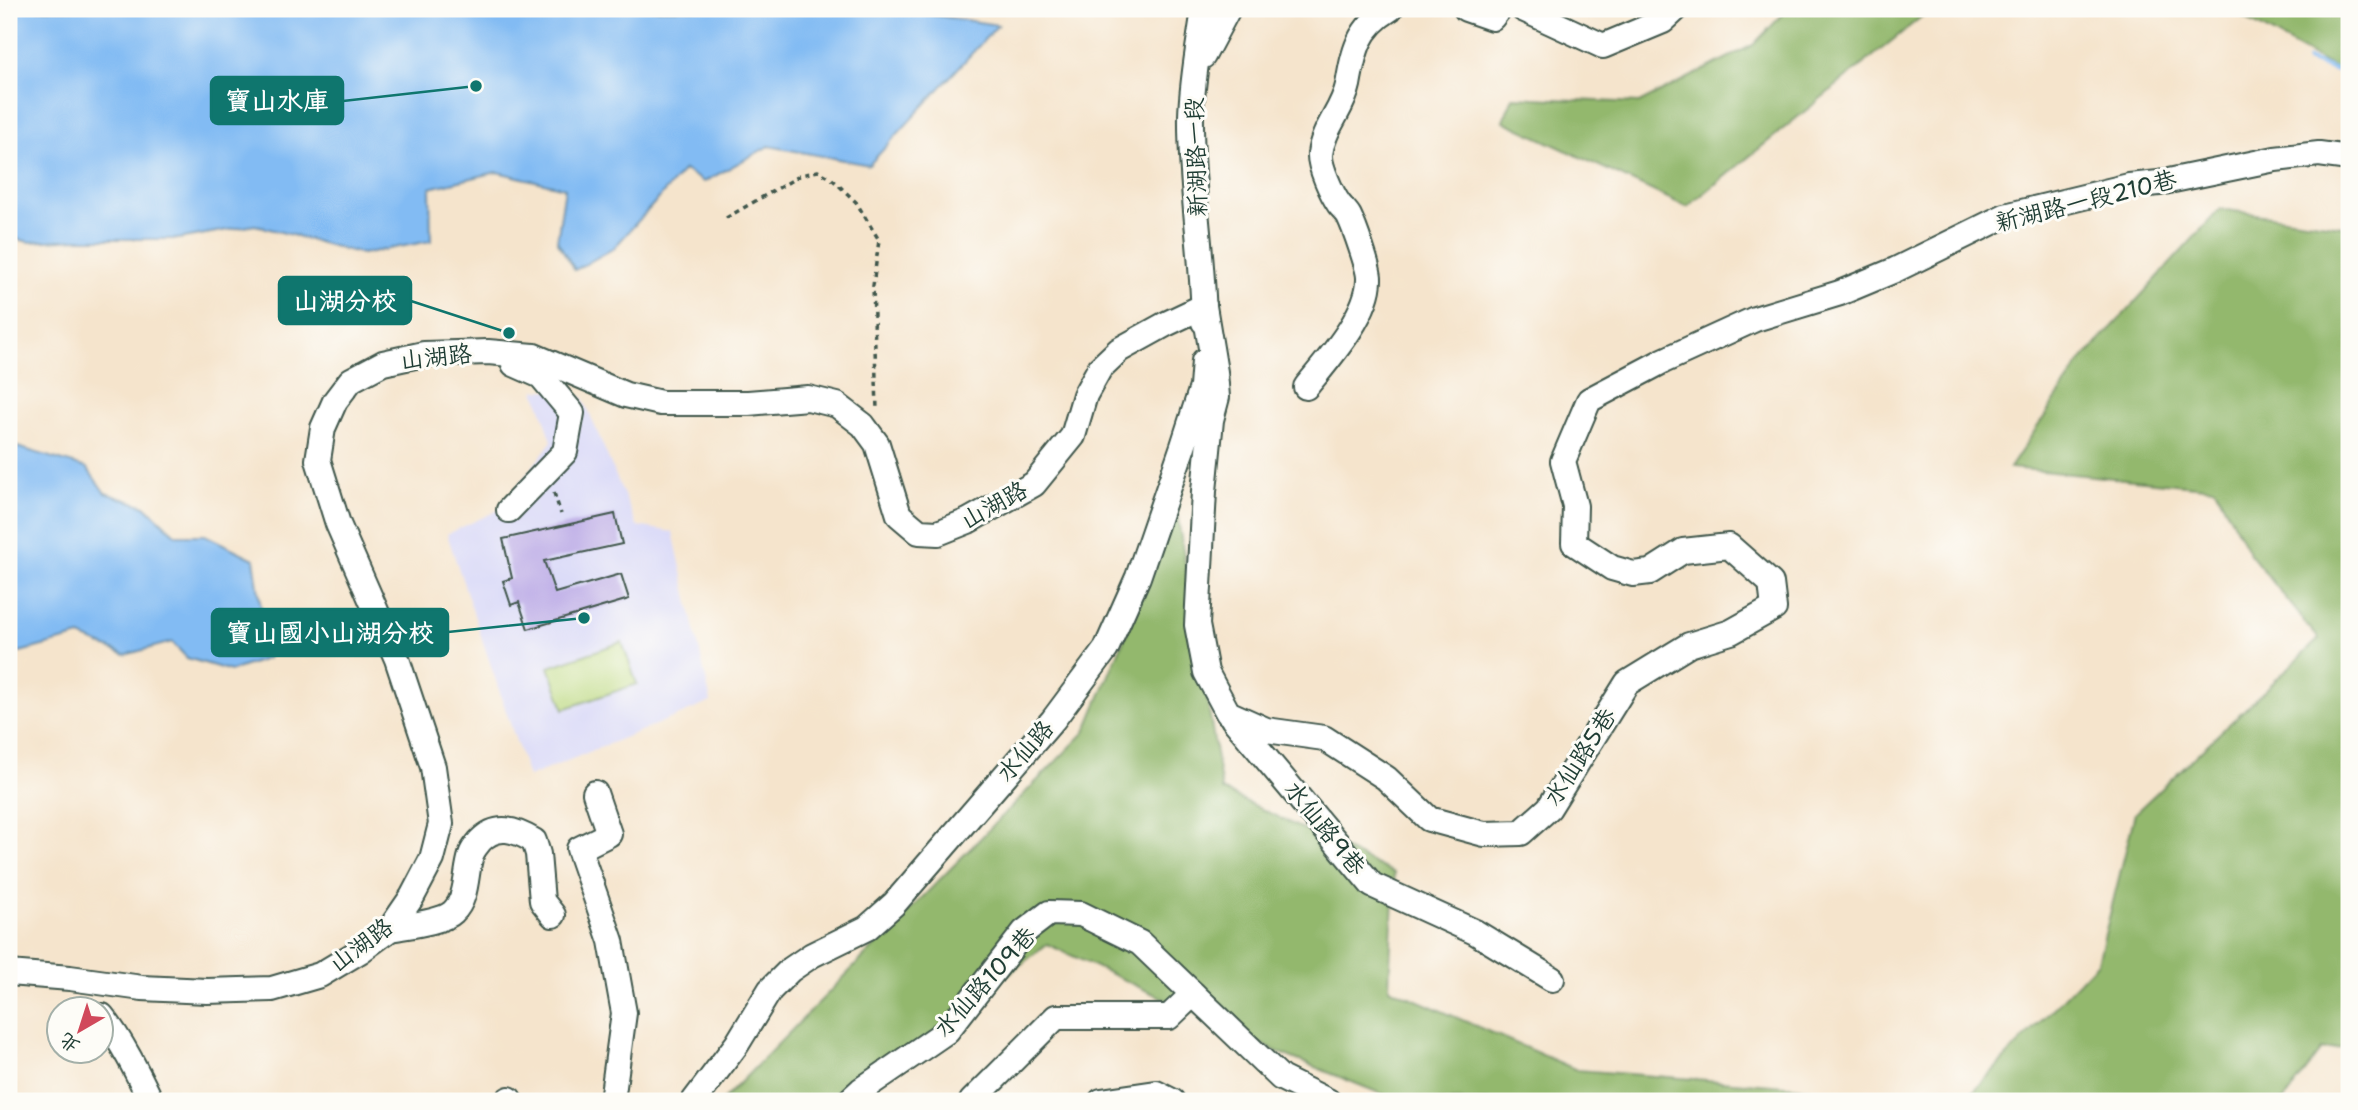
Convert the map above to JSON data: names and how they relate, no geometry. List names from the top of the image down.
{
  "streets": {
    "street": [
      "新湖路一段",
      "新湖路一段210巷",
      "山湖路",
      "水仙路",
      "水仙路5巷",
      "水仙路9巷",
      "水仙路109巷"
    ]
  },
  "crossings": [
    ["新湖路一段", "山湖路"],
    ["新湖路一段", "水仙路"],
    ["新湖路一段210巷", "水仙路5巷"],
    ["山湖路", "水仙路"],
    ["水仙路5巷", "水仙路9巷"]
  ],
  "places": ["寶山水庫", "山湖分校", "寶山國小山湖分校"],
  "north": "bottom left"
}
